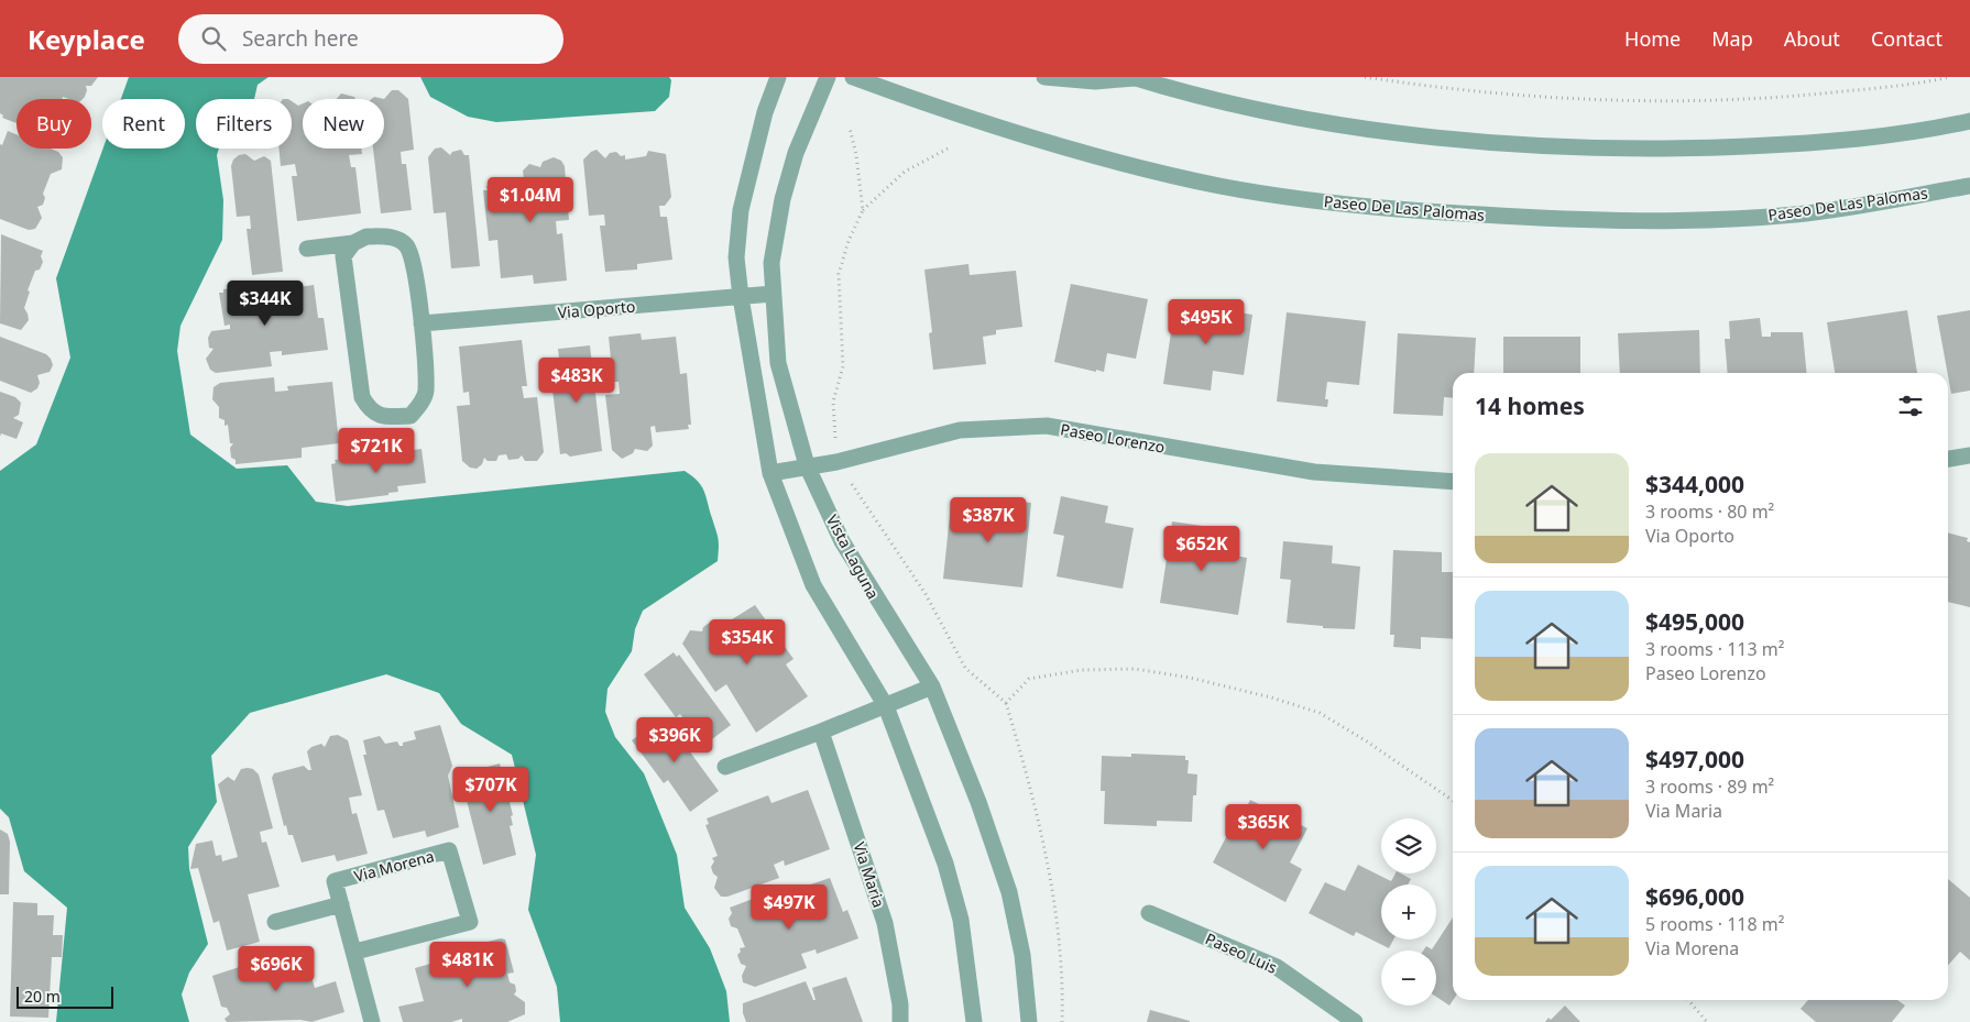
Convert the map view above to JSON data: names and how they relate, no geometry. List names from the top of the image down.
{
  "streets": {
    "street": [
      "Paseo De Las Palomas",
      "Via Oporto",
      "Paseo Lorenzo",
      "Vista Laguna",
      "Via Morena",
      "Via Maria",
      "Paseo Luis"
    ]
  },
  "crossings": [
    ["Via Oporto", "Vista Laguna"],
    ["Paseo Lorenzo", "Vista Laguna"]
  ],
  "scale_bar": "20 m",
  "page": {
    "header": "Keyplace",
    "search": "Search here",
    "nav": [
      "Home",
      "Map",
      "About",
      "Contact"
    ],
    "chip": [
      "Buy",
      "Rent",
      "Filters",
      "New"
    ],
    "price": [
      "$1.04M",
      "$344K",
      "$495K",
      "$483K",
      "$721K",
      "$387K",
      "$652K",
      "$354K",
      "$396K",
      "$707K",
      "$365K",
      "$497K",
      "$481K",
      "$696K"
    ],
    "heading": "14 homes",
    "list": [
      {
        "name": "$344,000",
        "note": "3 rooms · 80 m² · Via Oporto"
      },
      {
        "name": "$495,000",
        "note": "3 rooms · 113 m² · Paseo Lorenzo"
      },
      {
        "name": "$497,000",
        "note": "3 rooms · 89 m² · Via Maria"
      },
      {
        "name": "$696,000",
        "note": "5 rooms · 118 m² · Via Morena"
      }
    ],
    "map_buttons": ["+", "−"],
    "scale": "20 m"
  }
}
